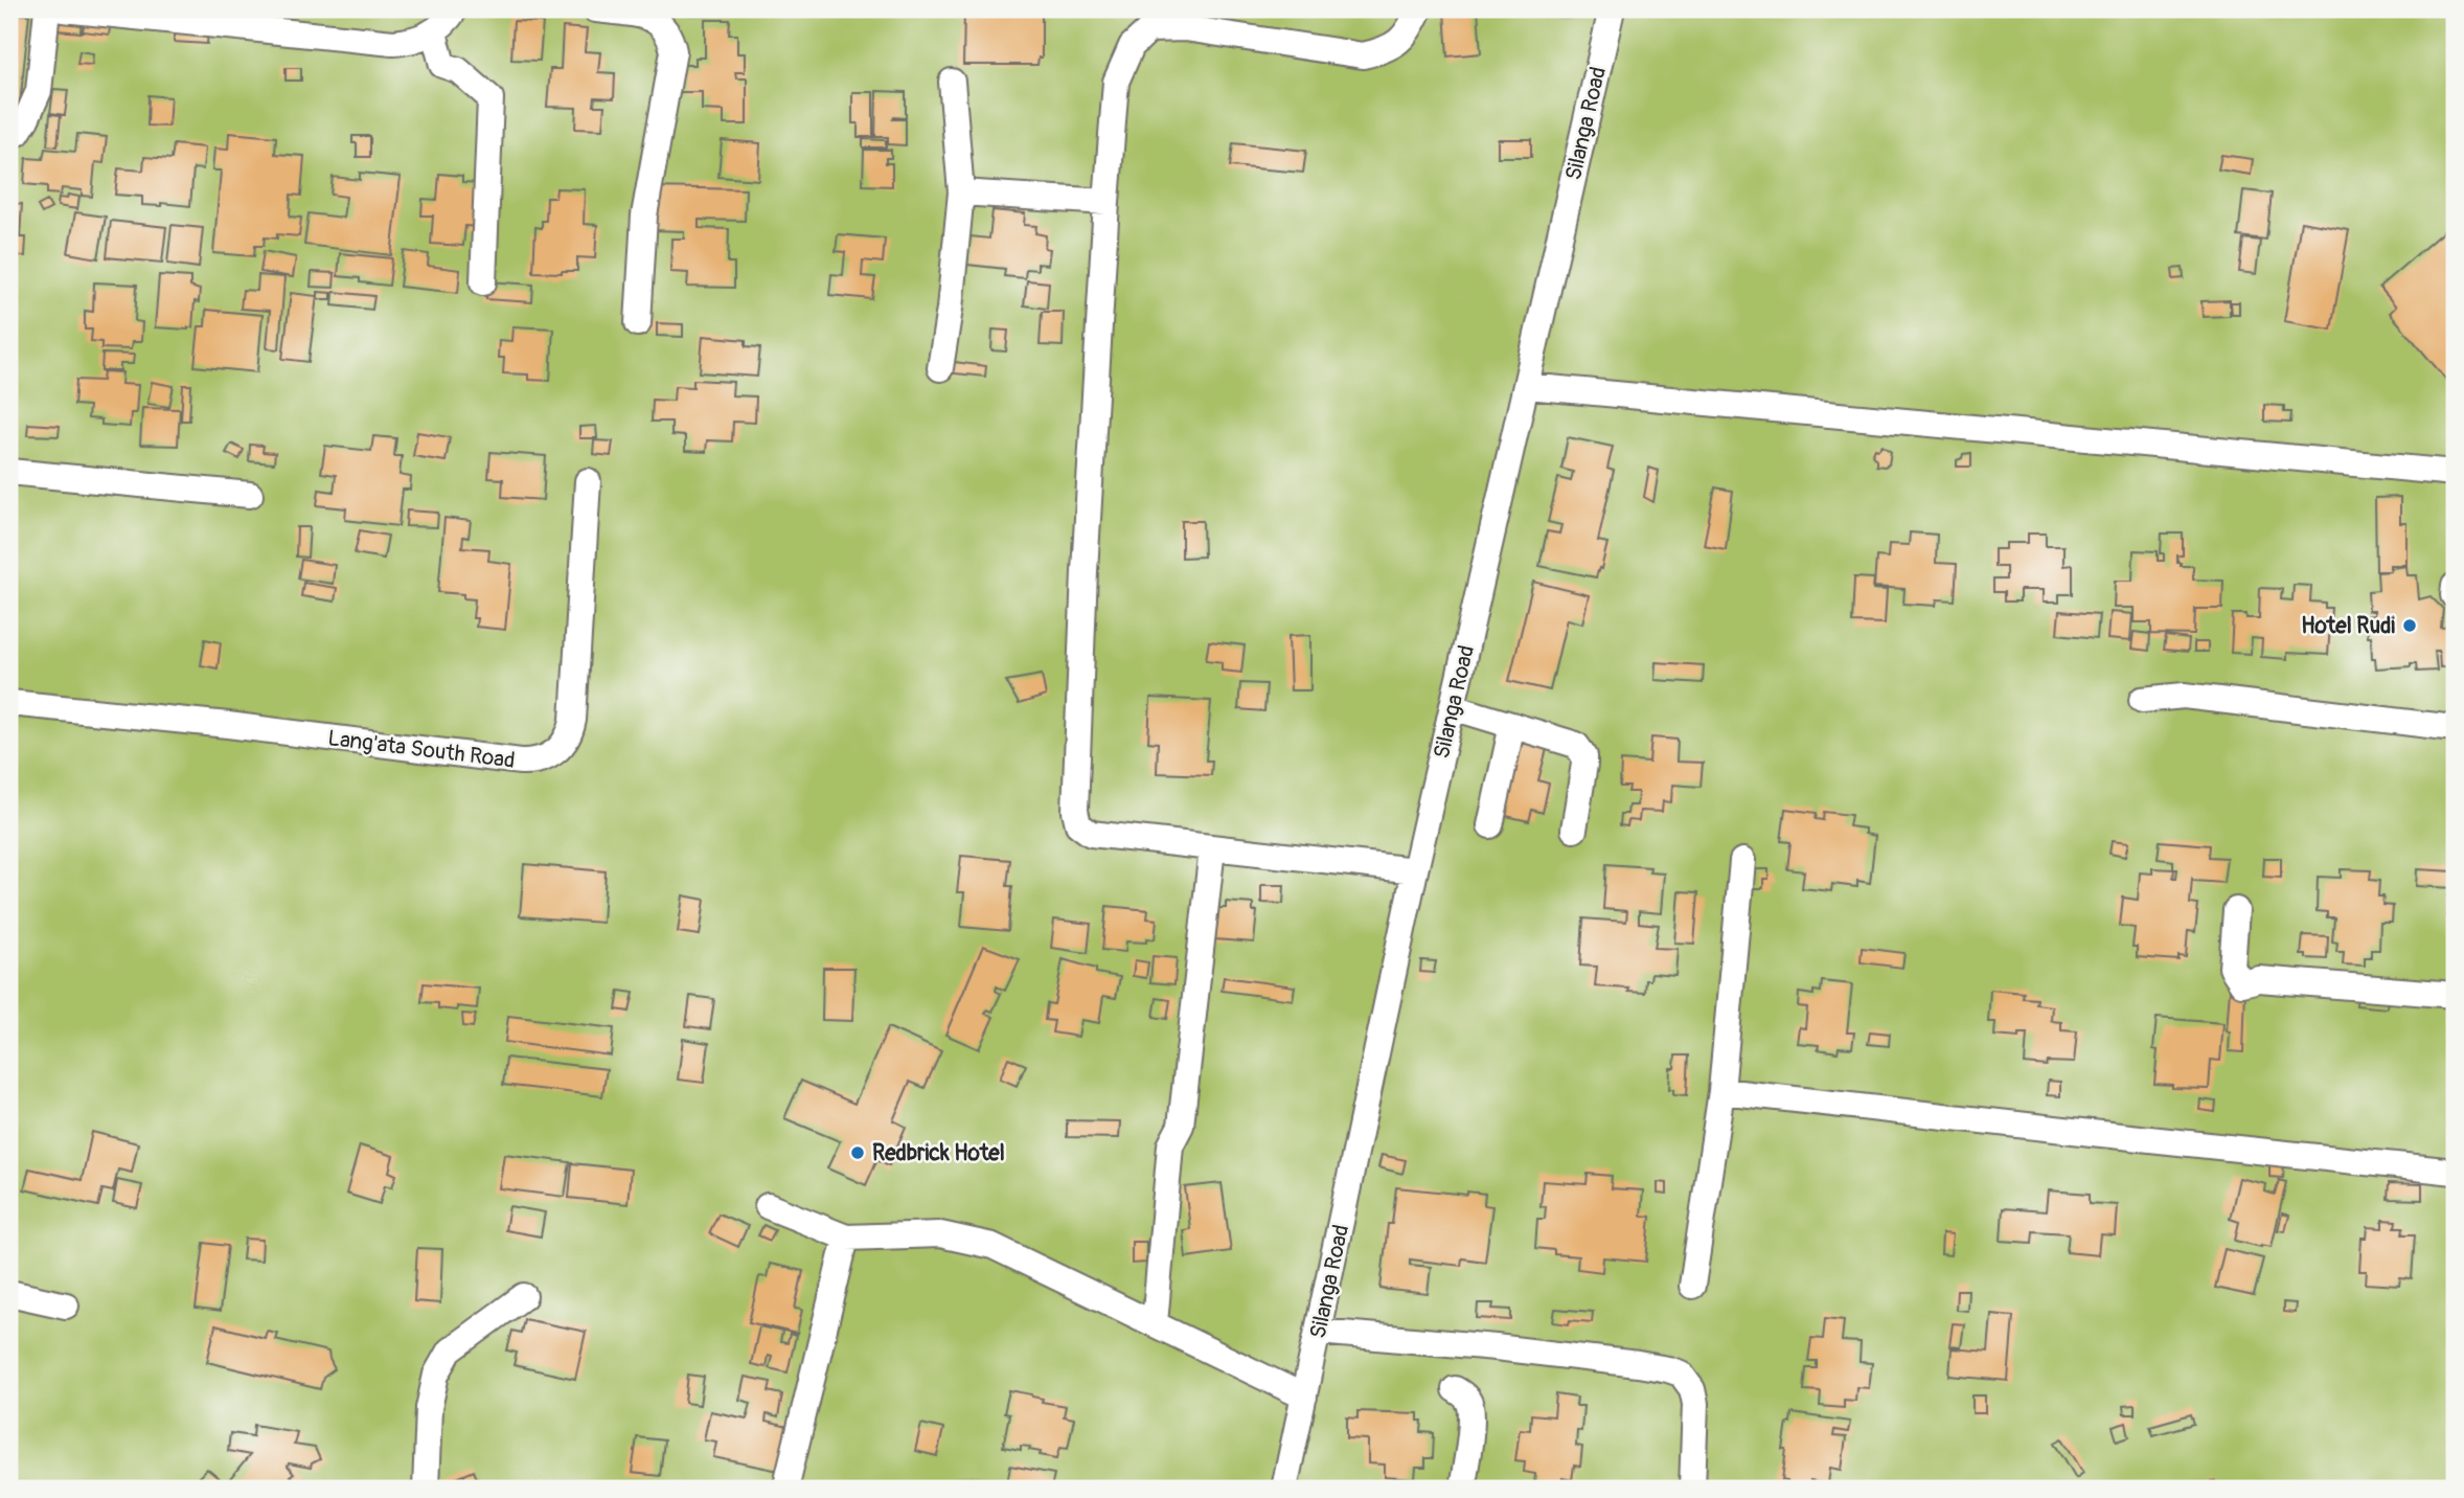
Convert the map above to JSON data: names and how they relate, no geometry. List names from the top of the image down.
{
  "streets": {
    "street": ["Silanga Road", "Lang'ata South Road"]
  },
  "places": ["Hotel Rudi", "Redbrick Hotel"]
}
